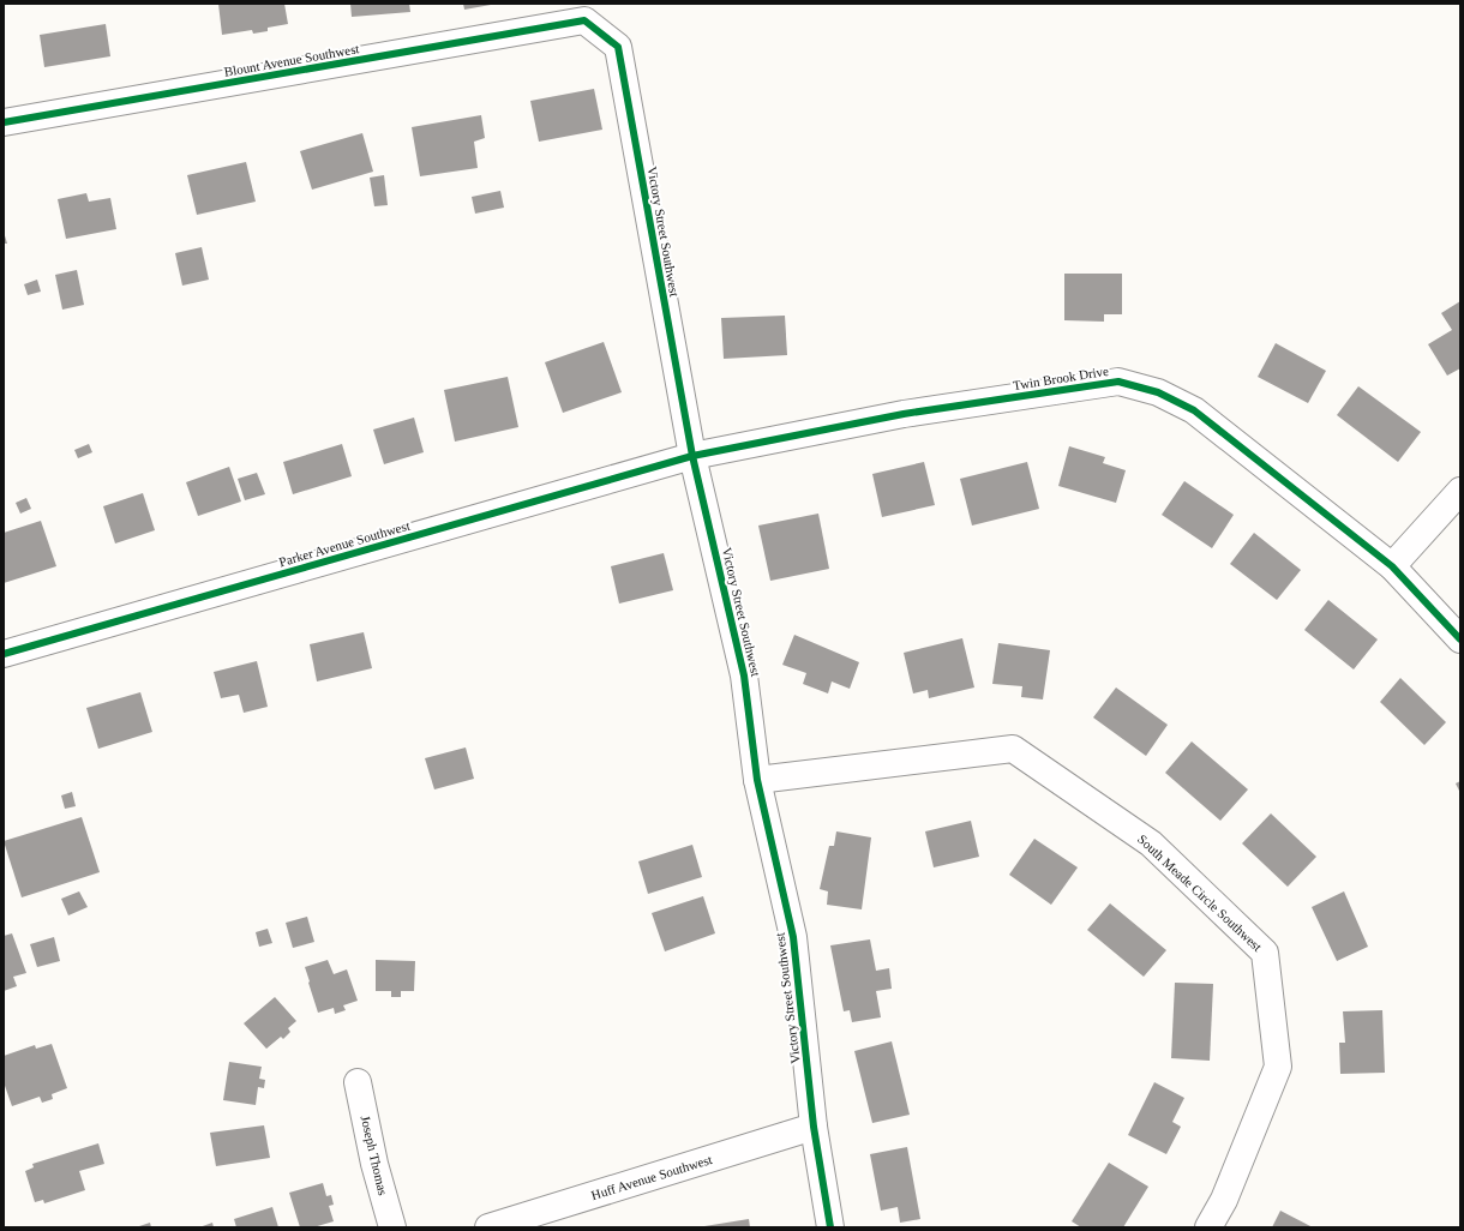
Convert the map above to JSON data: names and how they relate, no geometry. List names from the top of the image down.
{
  "streets": {
    "street": [
      "Blount Avenue Southwest",
      "Victory Street Southwest",
      "Twin Brook Drive",
      "Parker Avenue Southwest",
      "South Meade Circle Southwest",
      "Joseph Thomas",
      "Huff Avenue Southwest"
    ]
  },
  "crossings": [
    ["Blount Avenue Southwest", "Victory Street Southwest"],
    ["Victory Street Southwest", "Twin Brook Drive"],
    ["Victory Street Southwest", "Parker Avenue Southwest"],
    ["Victory Street Southwest", "South Meade Circle Southwest"],
    ["Victory Street Southwest", "Huff Avenue Southwest"],
    ["Twin Brook Drive", "Parker Avenue Southwest"]
  ]
}
